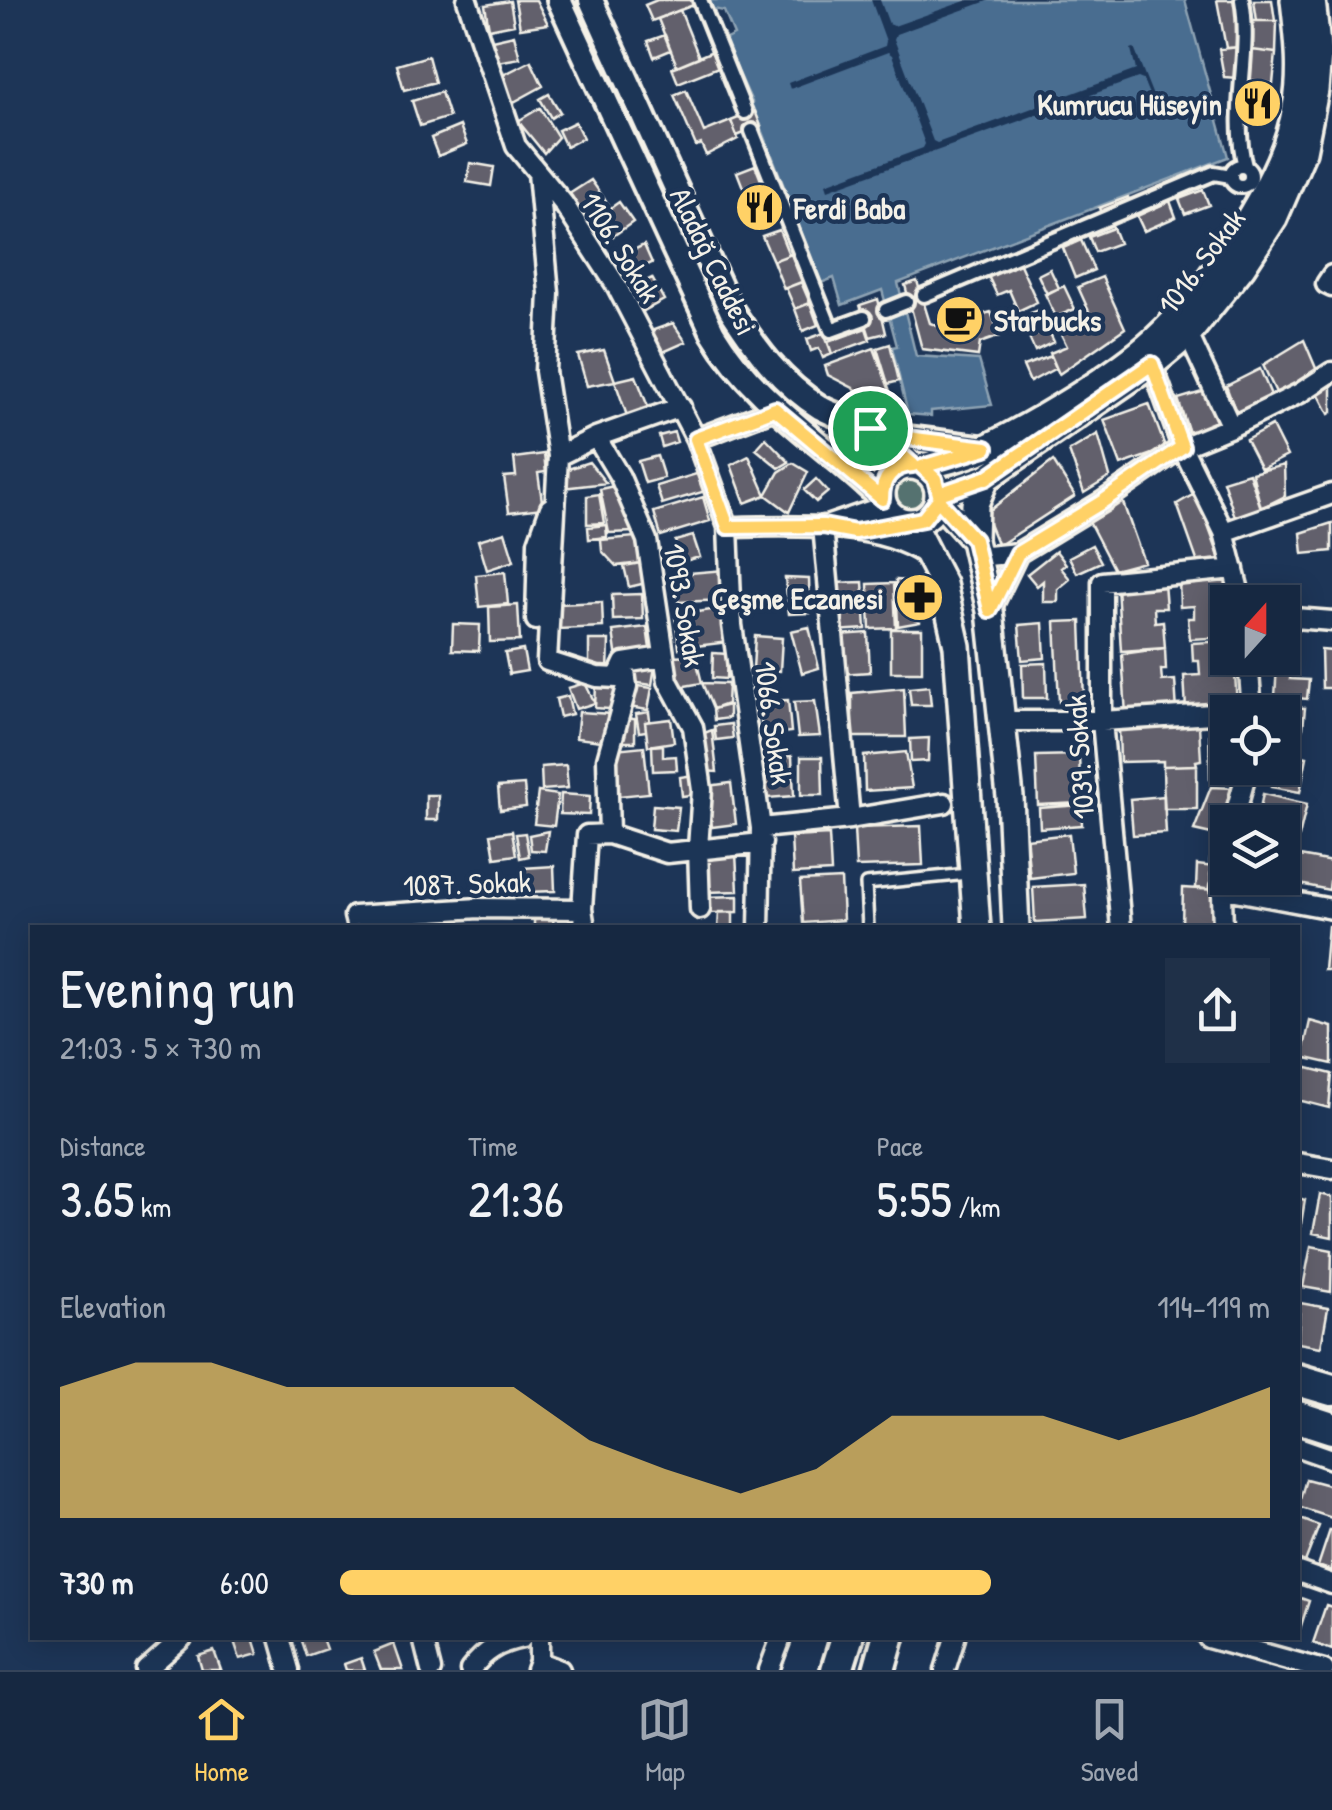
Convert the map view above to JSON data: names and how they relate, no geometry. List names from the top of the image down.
{
  "streets": {
    "main road": ["1016. Sokak"],
    "street": [
      "1106. Sokak",
      "Aladağ Caddesi",
      "1093. Sokak",
      "1066. Sokak",
      "1039. Sokak",
      "1087. Sokak"
    ]
  },
  "crossings": [
    ["1106. Sokak", "1066. Sokak"],
    ["Aladağ Caddesi", "1016. Sokak"]
  ],
  "places": {
    "restaurant": ["Kumrucu Hüseyin", "Ferdi Baba"],
    "cafe": ["Starbucks"],
    "pharmacy": ["Çeşme Eczanesi"]
  },
  "north": "top",
  "page": {
    "heading": ["Evening run", "21:03 · 5 × 730 m"],
    "stats": [
      ["Distance", "3.65 km"],
      ["Time", "21:36"],
      ["Pace", "5:55 /km"]
    ],
    "chart": ["Elevation", "114–119 m"],
    "list": [
      {
        "name": "730 m",
        "note": "6:00"
      }
    ],
    "tabs": ["Home", "Map", "Saved"]
  }
}
